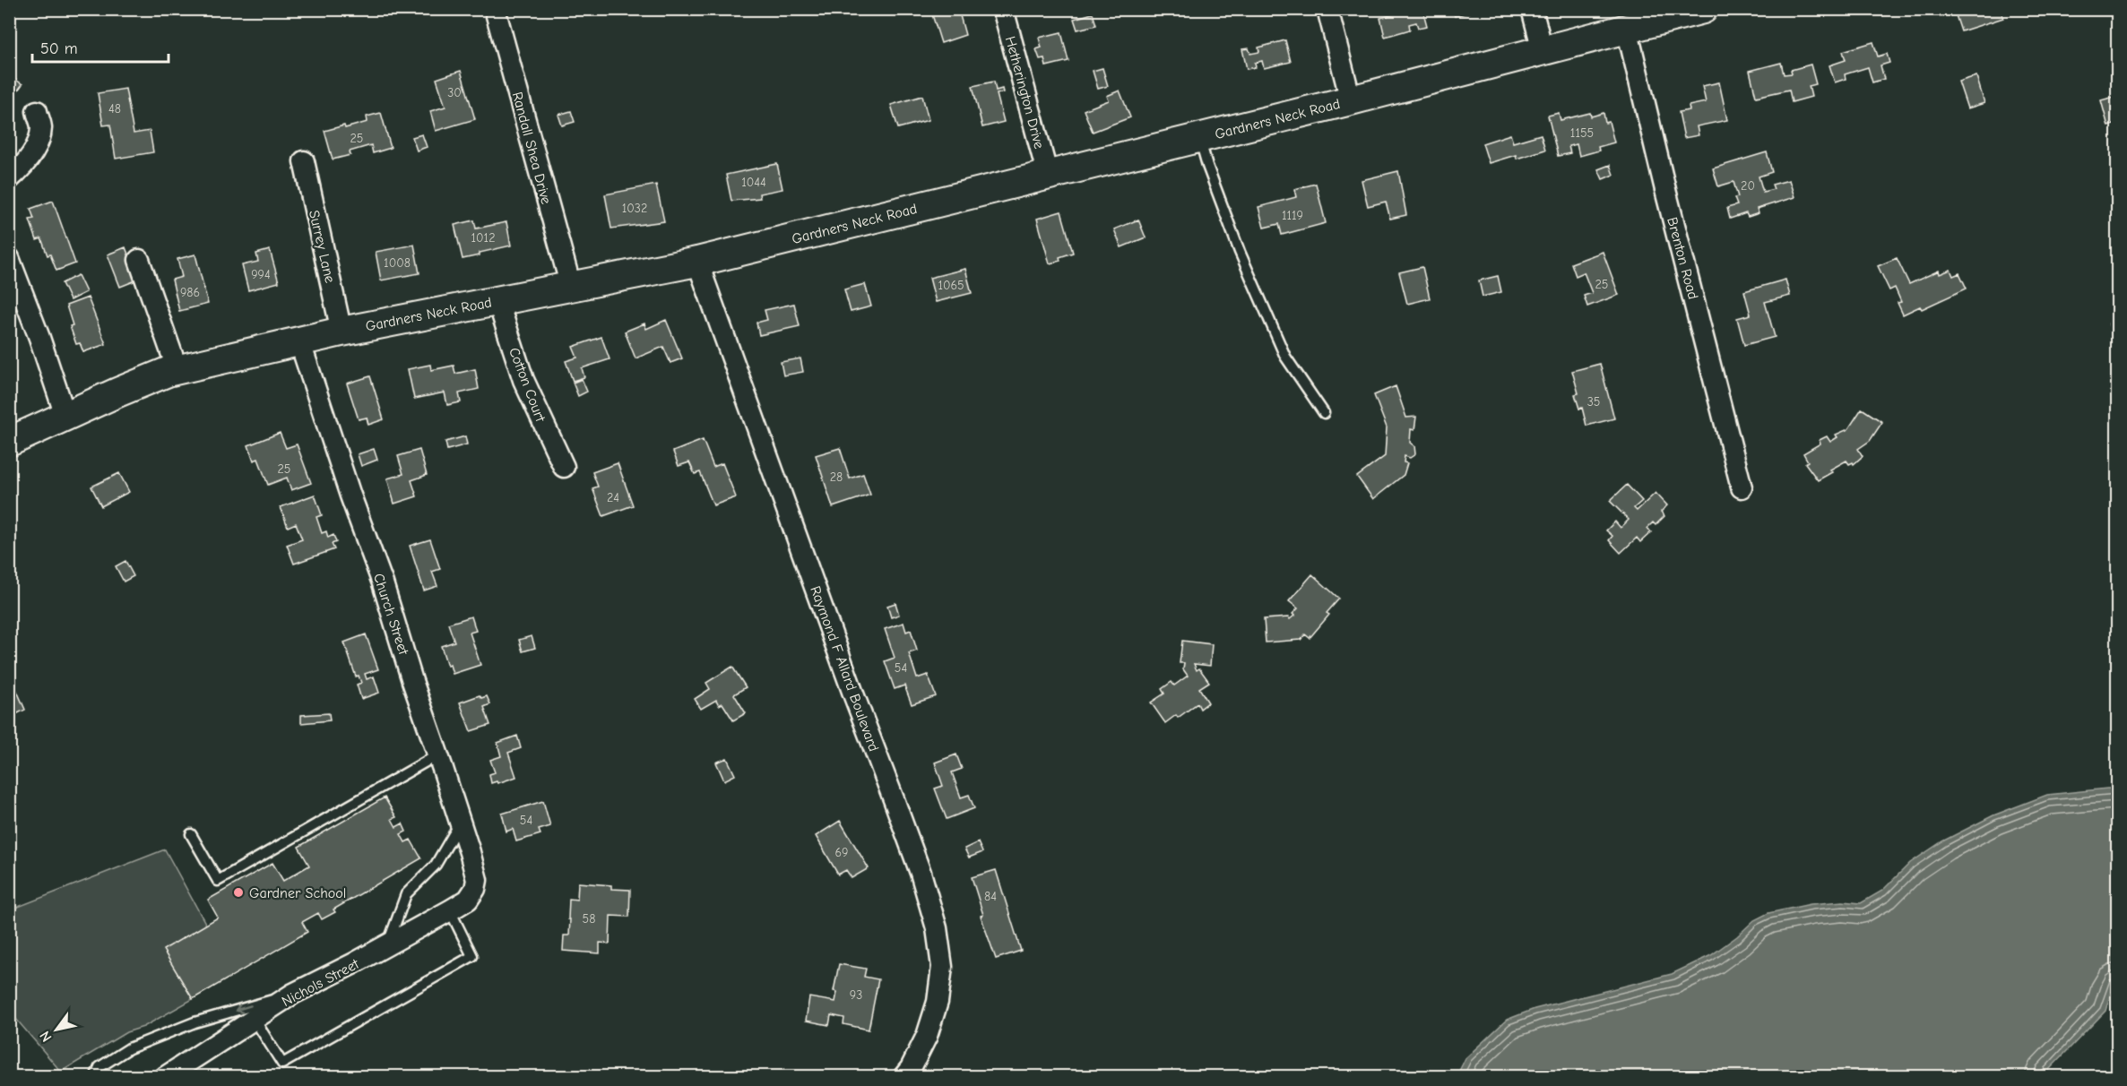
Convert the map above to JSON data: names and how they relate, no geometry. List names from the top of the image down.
{
  "streets": {
    "street": [
      "Hetherington Drive",
      "Gardners Neck Road",
      "Randall Shea Drive",
      "Surrey Lane",
      "Brenton Road",
      "Cotton Court",
      "Church Street",
      "Raymond F Allard Boulevard",
      "Nichols Street"
    ]
  },
  "crossings": [
    ["Hetherington Drive", "Gardners Neck Road"],
    ["Gardners Neck Road", "Randall Shea Drive"],
    ["Gardners Neck Road", "Surrey Lane"],
    ["Gardners Neck Road", "Brenton Road"],
    ["Gardners Neck Road", "Cotton Court"],
    ["Gardners Neck Road", "Church Street"],
    ["Gardners Neck Road", "Raymond F Allard Boulevard"],
    ["Church Street", "Nichols Street"]
  ],
  "places": ["Gardner School"],
  "house_numbers": [
    "30",
    "48",
    "1155",
    "25",
    "1044",
    "20",
    "1032",
    "1119",
    "1012",
    "1008",
    "994",
    "25",
    "1065",
    "986",
    "35",
    "25",
    "28",
    "24",
    "54",
    "54",
    "69",
    "84",
    "58",
    "93"
  ],
  "scale_bar": "50 m",
  "north": "bottom left"
}
